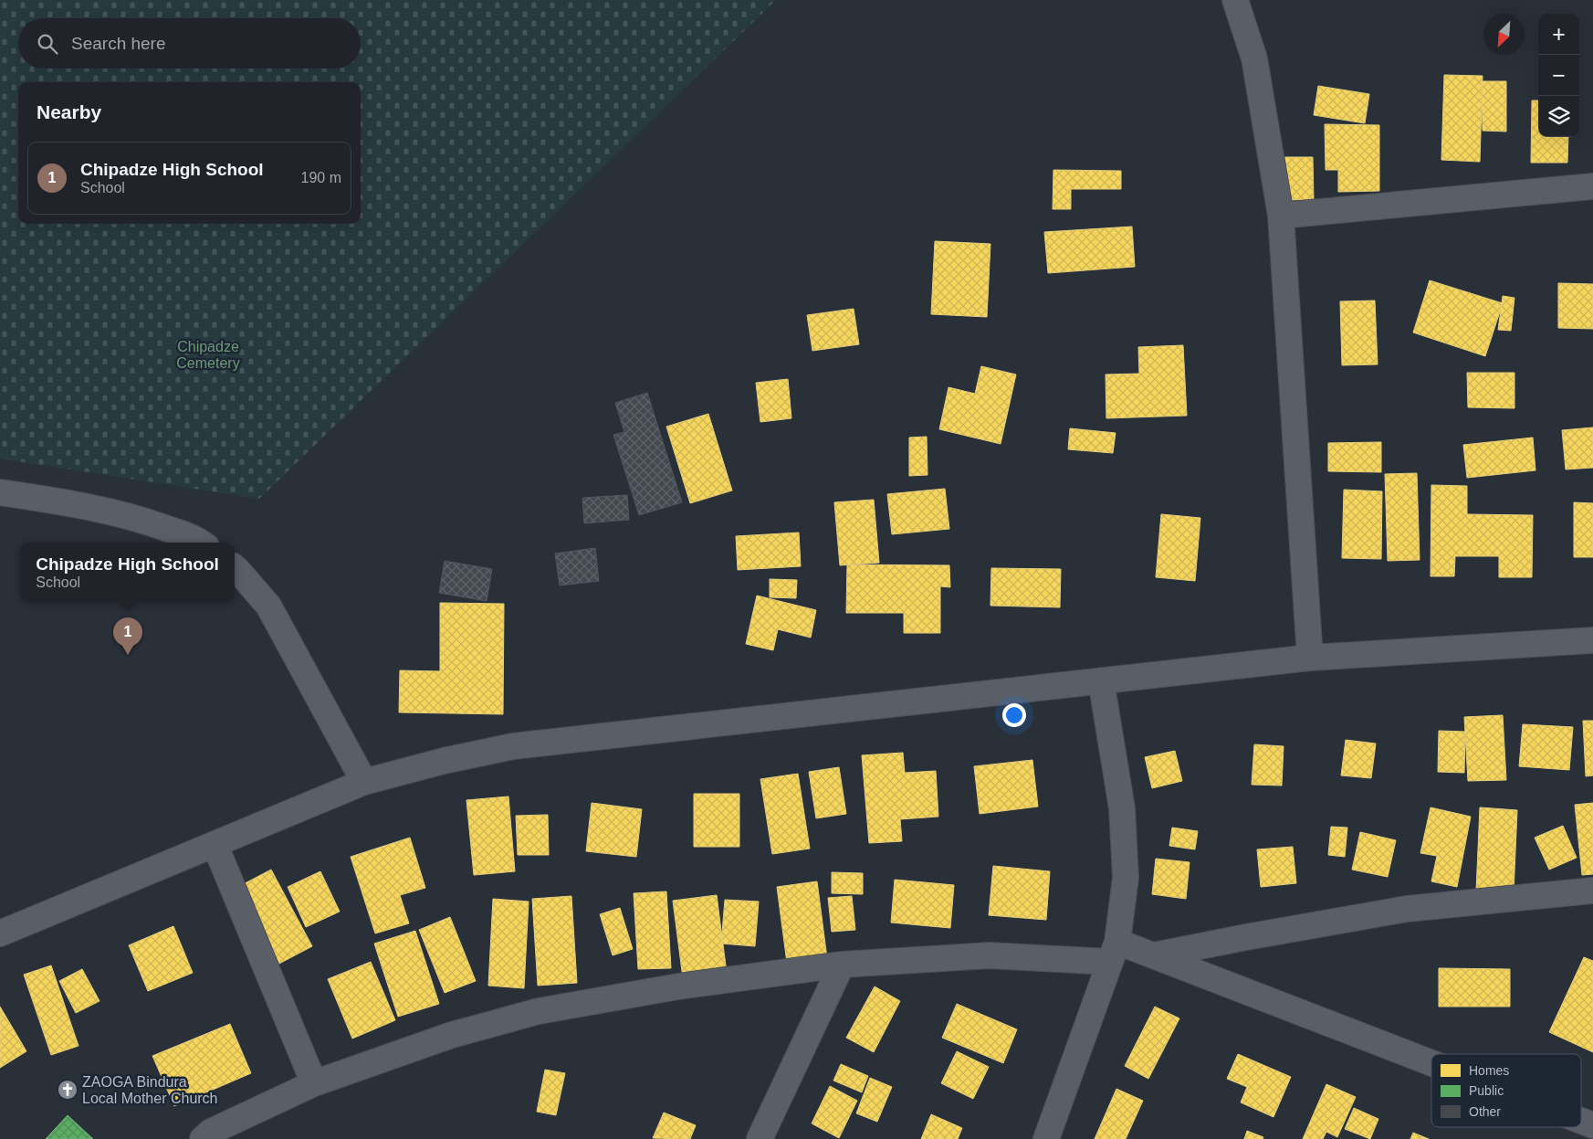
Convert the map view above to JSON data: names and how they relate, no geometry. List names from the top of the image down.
{
  "parks": ["Chipadze Cemetery"],
  "places": {
    "church": ["ZAOGA Bindura Local Mother Church"]
  },
  "legend": ["Homes", "Public", "Other"],
  "north": "bottom left",
  "page": {
    "map_buttons": ["+", "−"],
    "search": "Search here",
    "heading": "Nearby",
    "list": [
      {
        "mark": "1",
        "name": "Chipadze High School",
        "note": "School",
        "value": "190 m"
      }
    ],
    "popup": ["Chipadze High School", "School"],
    "pins": "1"
  }
}
